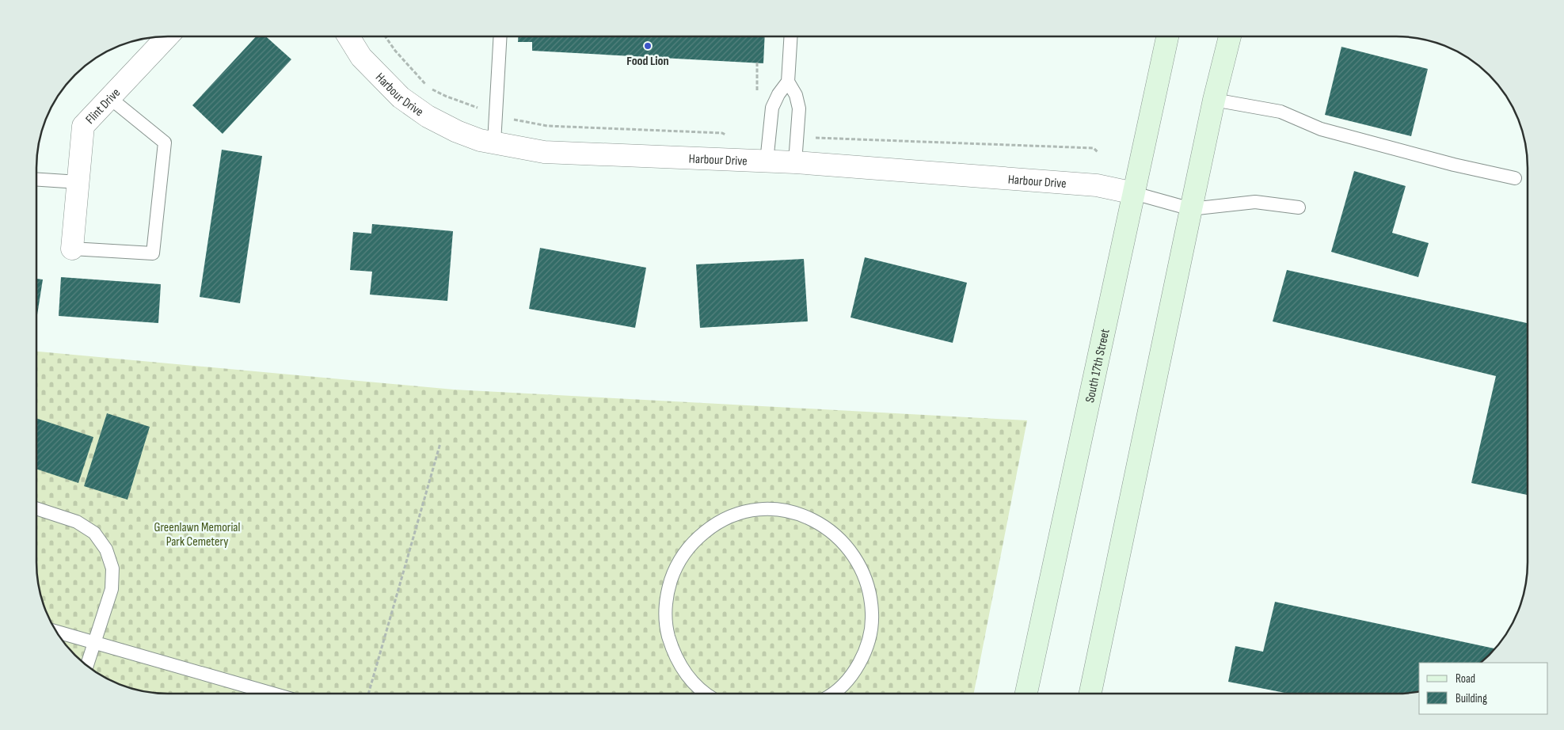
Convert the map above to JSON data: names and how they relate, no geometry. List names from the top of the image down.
{
  "streets": {
    "main road": ["South 17th Street"],
    "street": ["Harbour Drive", "Flint Drive"]
  },
  "crossings": [
    ["Harbour Drive", "South 17th Street"]
  ],
  "parks": ["Greenlawn Memorial Park Cemetery"],
  "places": ["Food Lion"],
  "legend": ["Road", "Building"]
}
